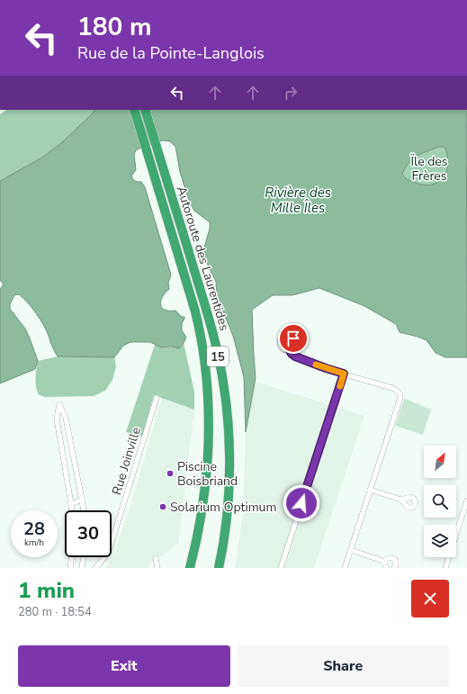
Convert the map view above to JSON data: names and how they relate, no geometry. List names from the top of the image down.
{
  "streets": {
    "highway": ["Autoroute des Laurentides", "15"],
    "street": ["Rue Joinville"]
  },
  "water": ["Rivière des Mille Îles"],
  "parks": ["Ïle des Frères"],
  "places": ["Piscine Boisbriand", "Solarium Optimum"],
  "north": "top right",
  "page": {
    "turn": ["180 m", "Rue de la Pointe-Langlois"],
    "speed": "28 km/h",
    "limit": "30",
    "heading": ["1 min", "280 m · 18:54"],
    "buttons": ["Exit", "Share"]
  }
}
